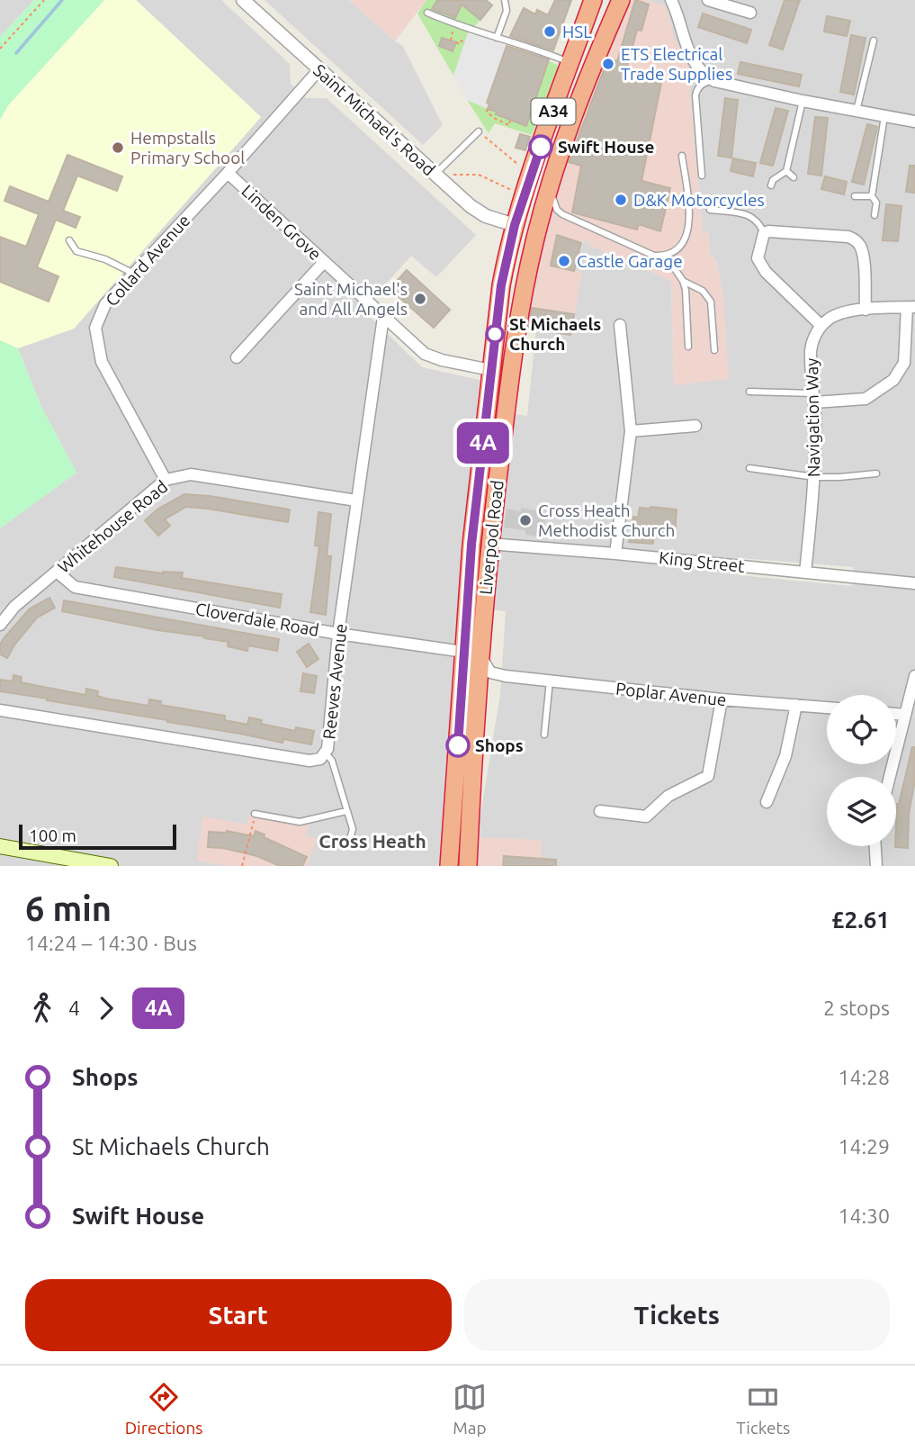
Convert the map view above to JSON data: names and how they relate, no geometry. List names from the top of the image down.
{
  "streets": {
    "highway": ["A34", "Liverpool Road"],
    "street": [
      "Saint Michael's Road",
      "Linden Grove",
      "Collard Avenue",
      "Navigation Way",
      "Whitehouse Road",
      "King Street",
      "Cloverdale Road",
      "Reeves Avenue",
      "Poplar Avenue"
    ]
  },
  "crossings": [
    ["A34", "Saint Michael's Road"],
    ["A34", "Liverpool Road"],
    ["Saint Michael's Road", "Collard Avenue"],
    ["Saint Michael's Road", "Liverpool Road"],
    ["Linden Grove", "Collard Avenue"],
    ["Linden Grove", "Liverpool Road"],
    ["Linden Grove", "Reeves Avenue"],
    ["Collard Avenue", "Whitehouse Road"],
    ["Navigation Way", "King Street"],
    ["Whitehouse Road", "Cloverdale Road"],
    ["Whitehouse Road", "Reeves Avenue"],
    ["Liverpool Road", "King Street"],
    ["Liverpool Road", "Cloverdale Road"],
    ["Liverpool Road", "Poplar Avenue"],
    ["Cloverdale Road", "Reeves Avenue"],
    ["Cloverdale Road", "Poplar Avenue"]
  ],
  "districts": ["Cross Heath"],
  "places": [
    "HSL",
    "ETS Electrical Trade Supplies",
    "Swift House",
    "Hempstalls Primary School",
    "D&K Motorcycles",
    "Castle Garage",
    "Saint Michael's and All Angels",
    "St Michaels Church",
    "Cross Heath Methodist Church",
    "Shops"
  ],
  "lines": ["bus line 4A"],
  "scale_bar": "100 m",
  "page": {
    "on_map": "4A",
    "scale": "100 m",
    "heading": ["6 min", "14:24 – 14:30 · Bus", "£2.61"],
    "legs": ["4", "4A", "2 stops"],
    "list": [
      {
        "name": "Shops",
        "value": "14:28"
      },
      {
        "name": "St Michaels Church",
        "value": "14:29"
      },
      {
        "name": "Swift House",
        "value": "14:30"
      }
    ],
    "buttons": ["Start", "Tickets"],
    "tabs": ["Directions", "Map", "Tickets"]
  }
}
